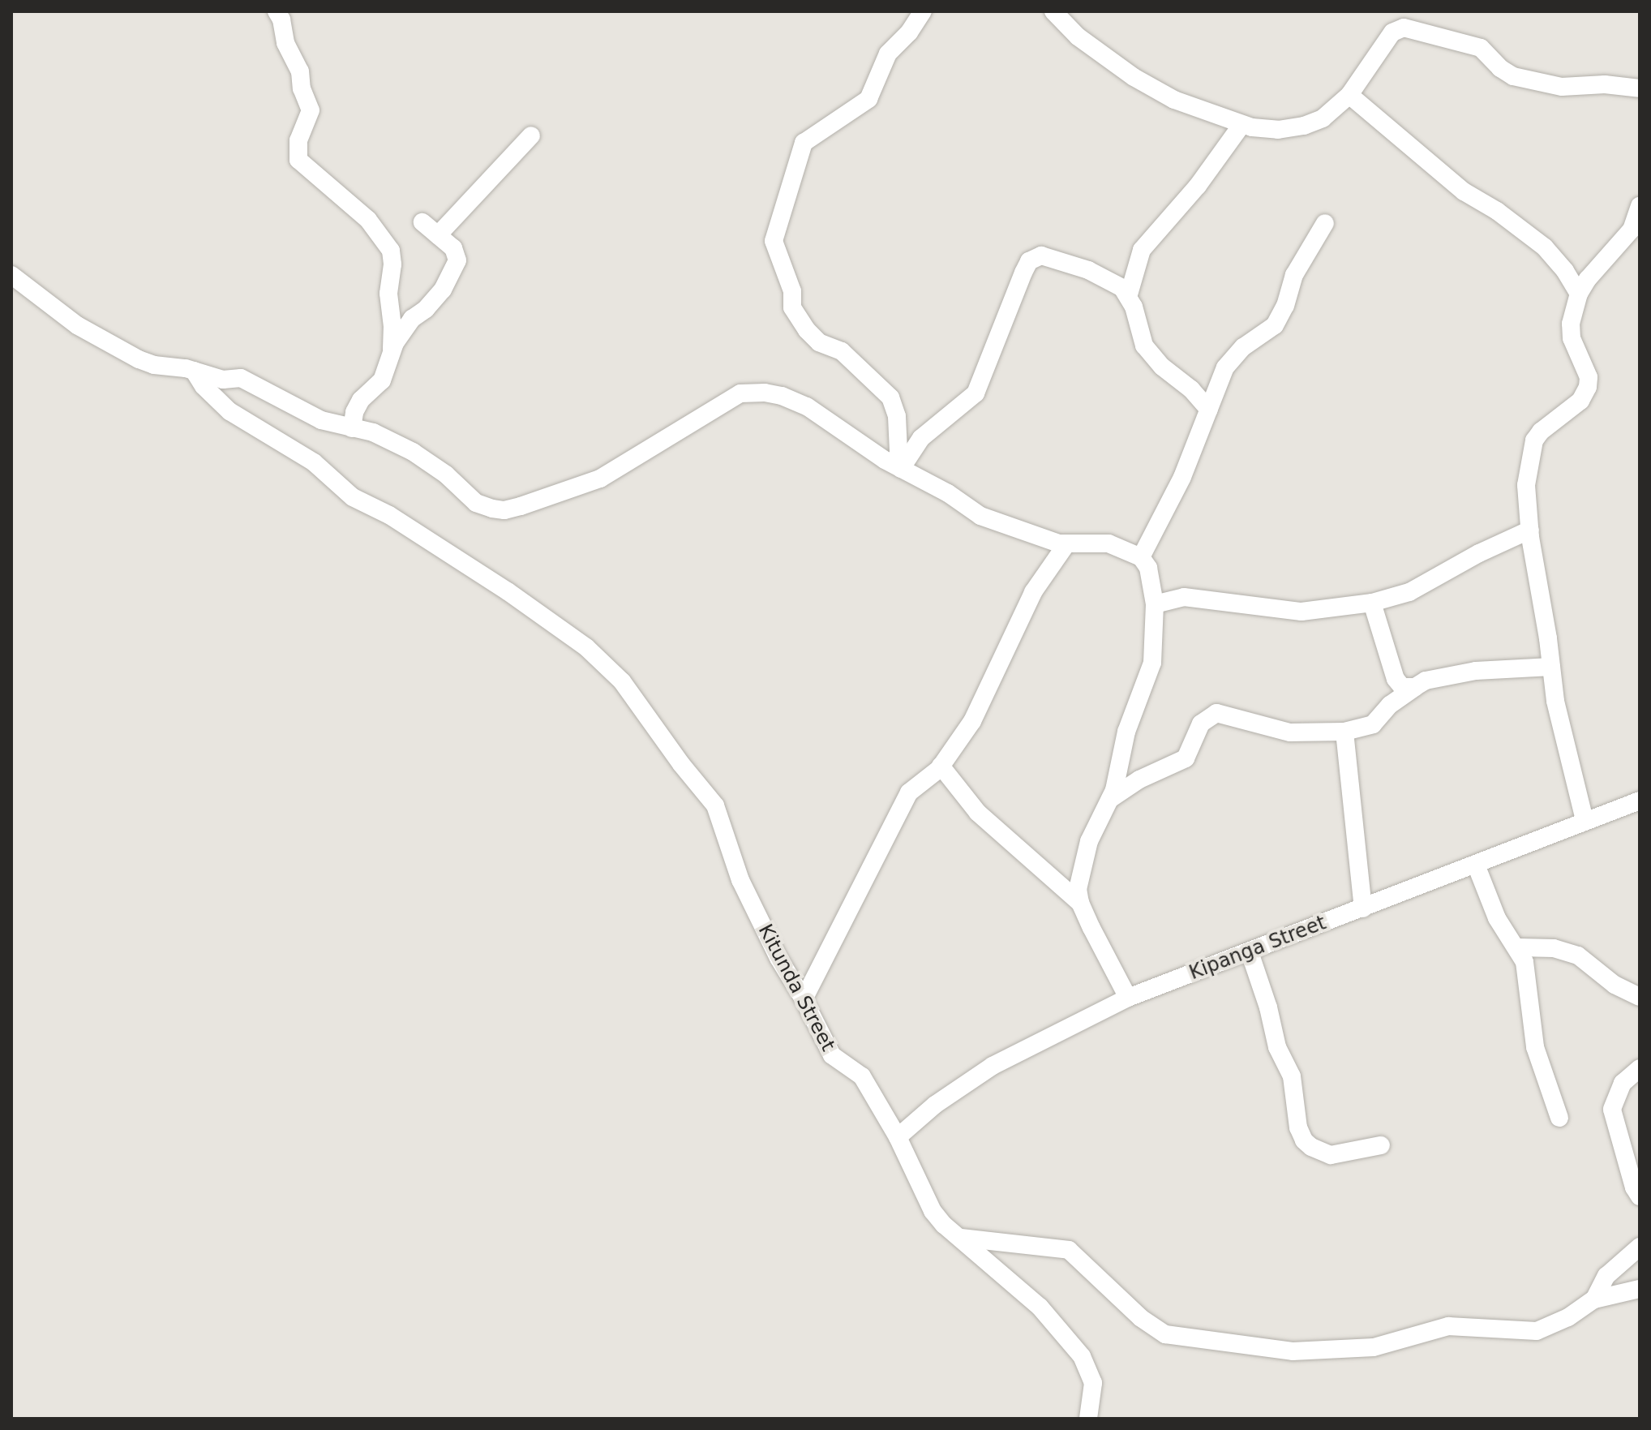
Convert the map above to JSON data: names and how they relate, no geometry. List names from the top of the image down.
{
  "streets": {
    "street": ["Kipanga Street", "Kitunda Street"]
  },
  "crossings": [
    ["Kipanga Street", "Kitunda Street"]
  ]
}
